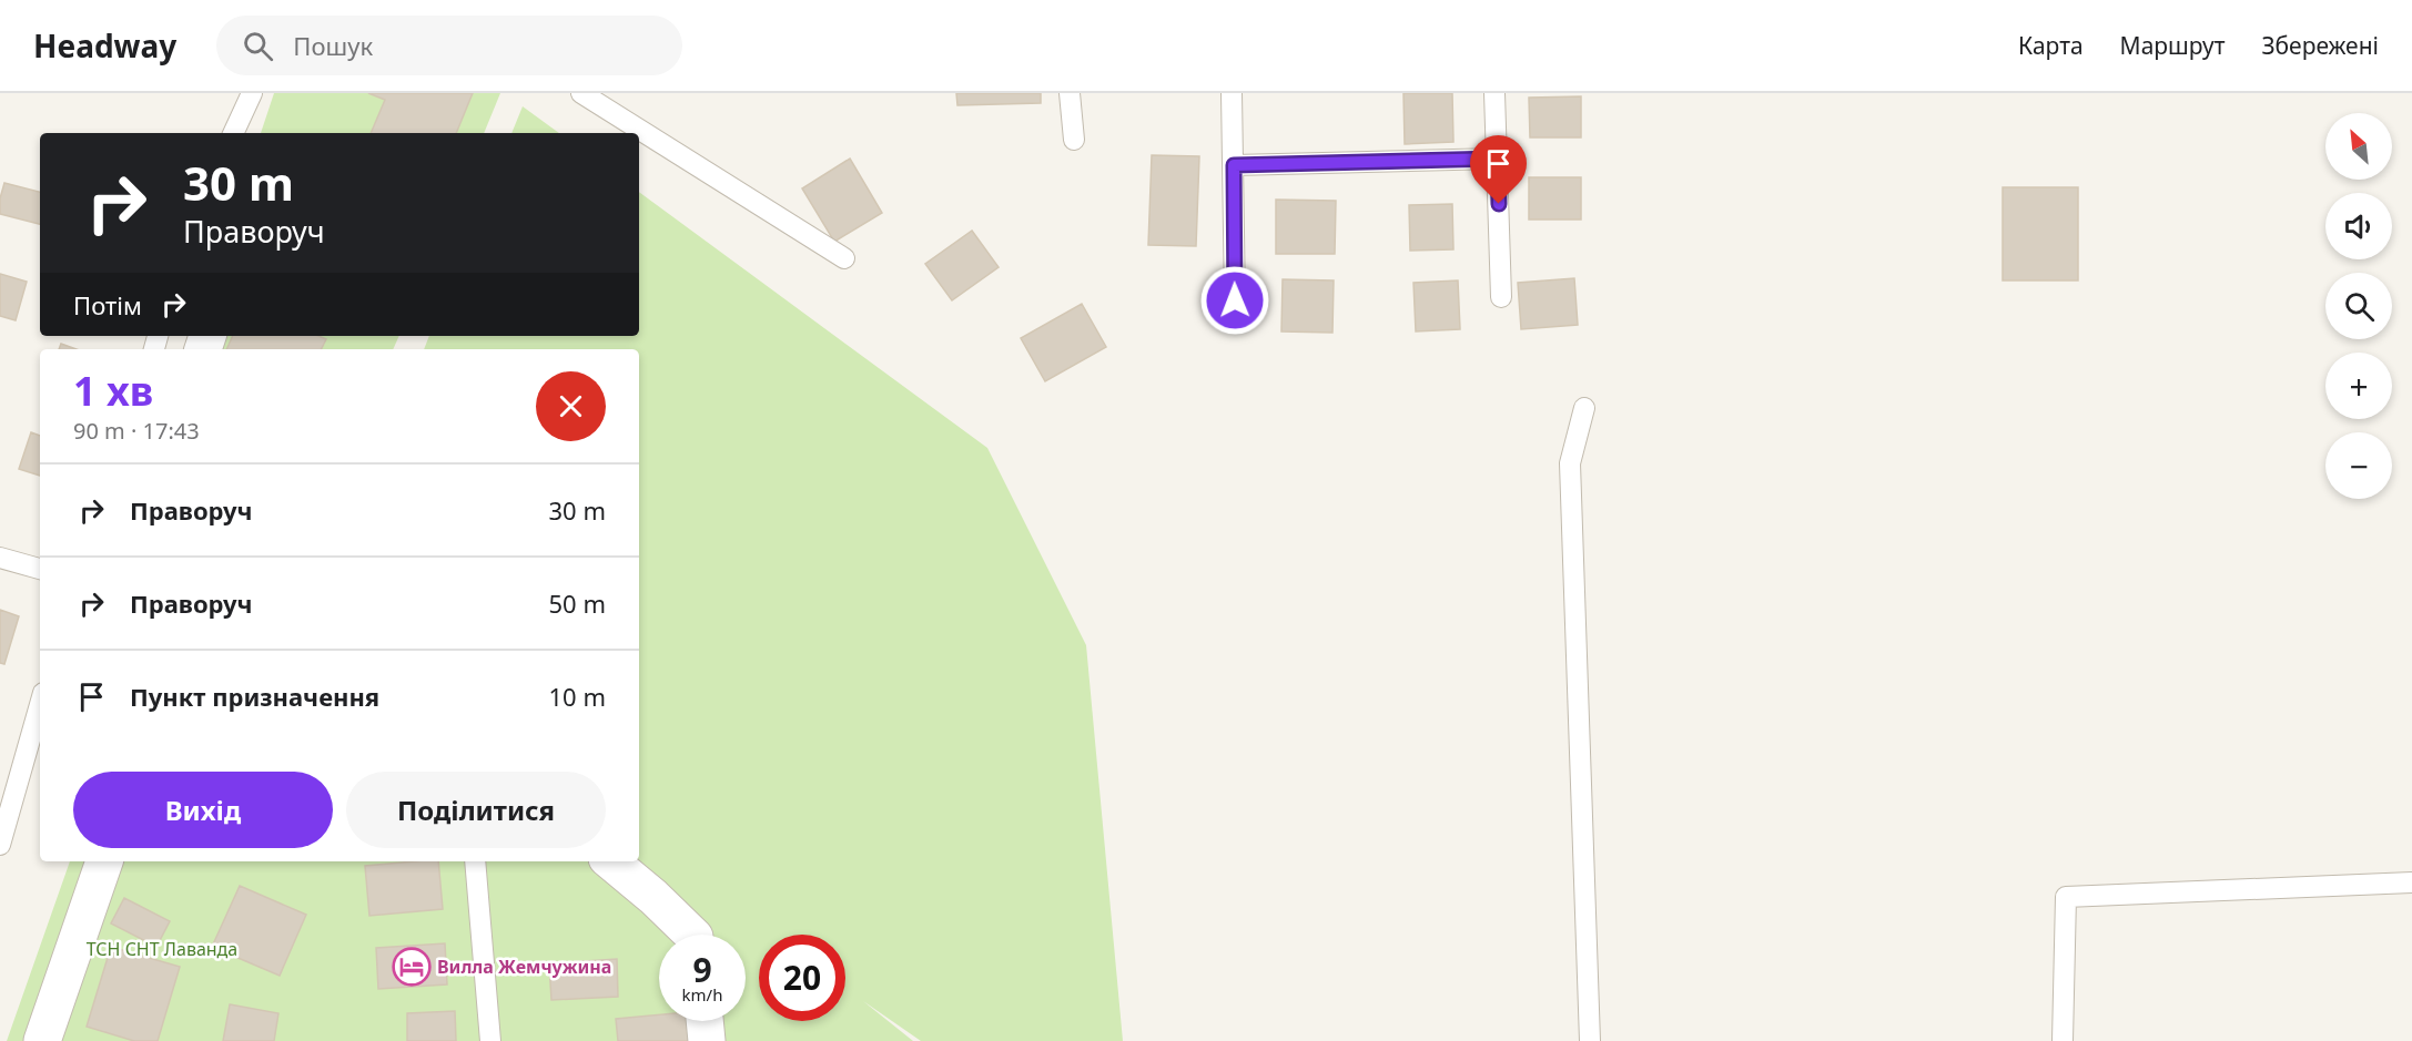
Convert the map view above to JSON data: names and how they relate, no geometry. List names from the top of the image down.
{
  "parks": ["ТСН СНТ Лаванда"],
  "places": {
    "hotel": ["Вилла Жемчужина"]
  },
  "north": "top left",
  "page": {
    "header": "Headway",
    "search": "Пошук",
    "nav": ["Карта", "Маршрут", "Збережені"],
    "map_buttons": ["+", "−"],
    "turn": ["30 m", "Праворуч"],
    "then": "Потім",
    "heading": ["1 хв", "90 m · 17:43"],
    "list": [
      {
        "name": "Праворуч",
        "value": "30 m"
      },
      {
        "name": "Праворуч",
        "value": "50 m"
      },
      {
        "name": "Пункт призначення",
        "value": "10 m"
      }
    ],
    "buttons": ["Вихід", "Поділитися"],
    "speed": "9 km/h",
    "limit": "20"
  }
}
